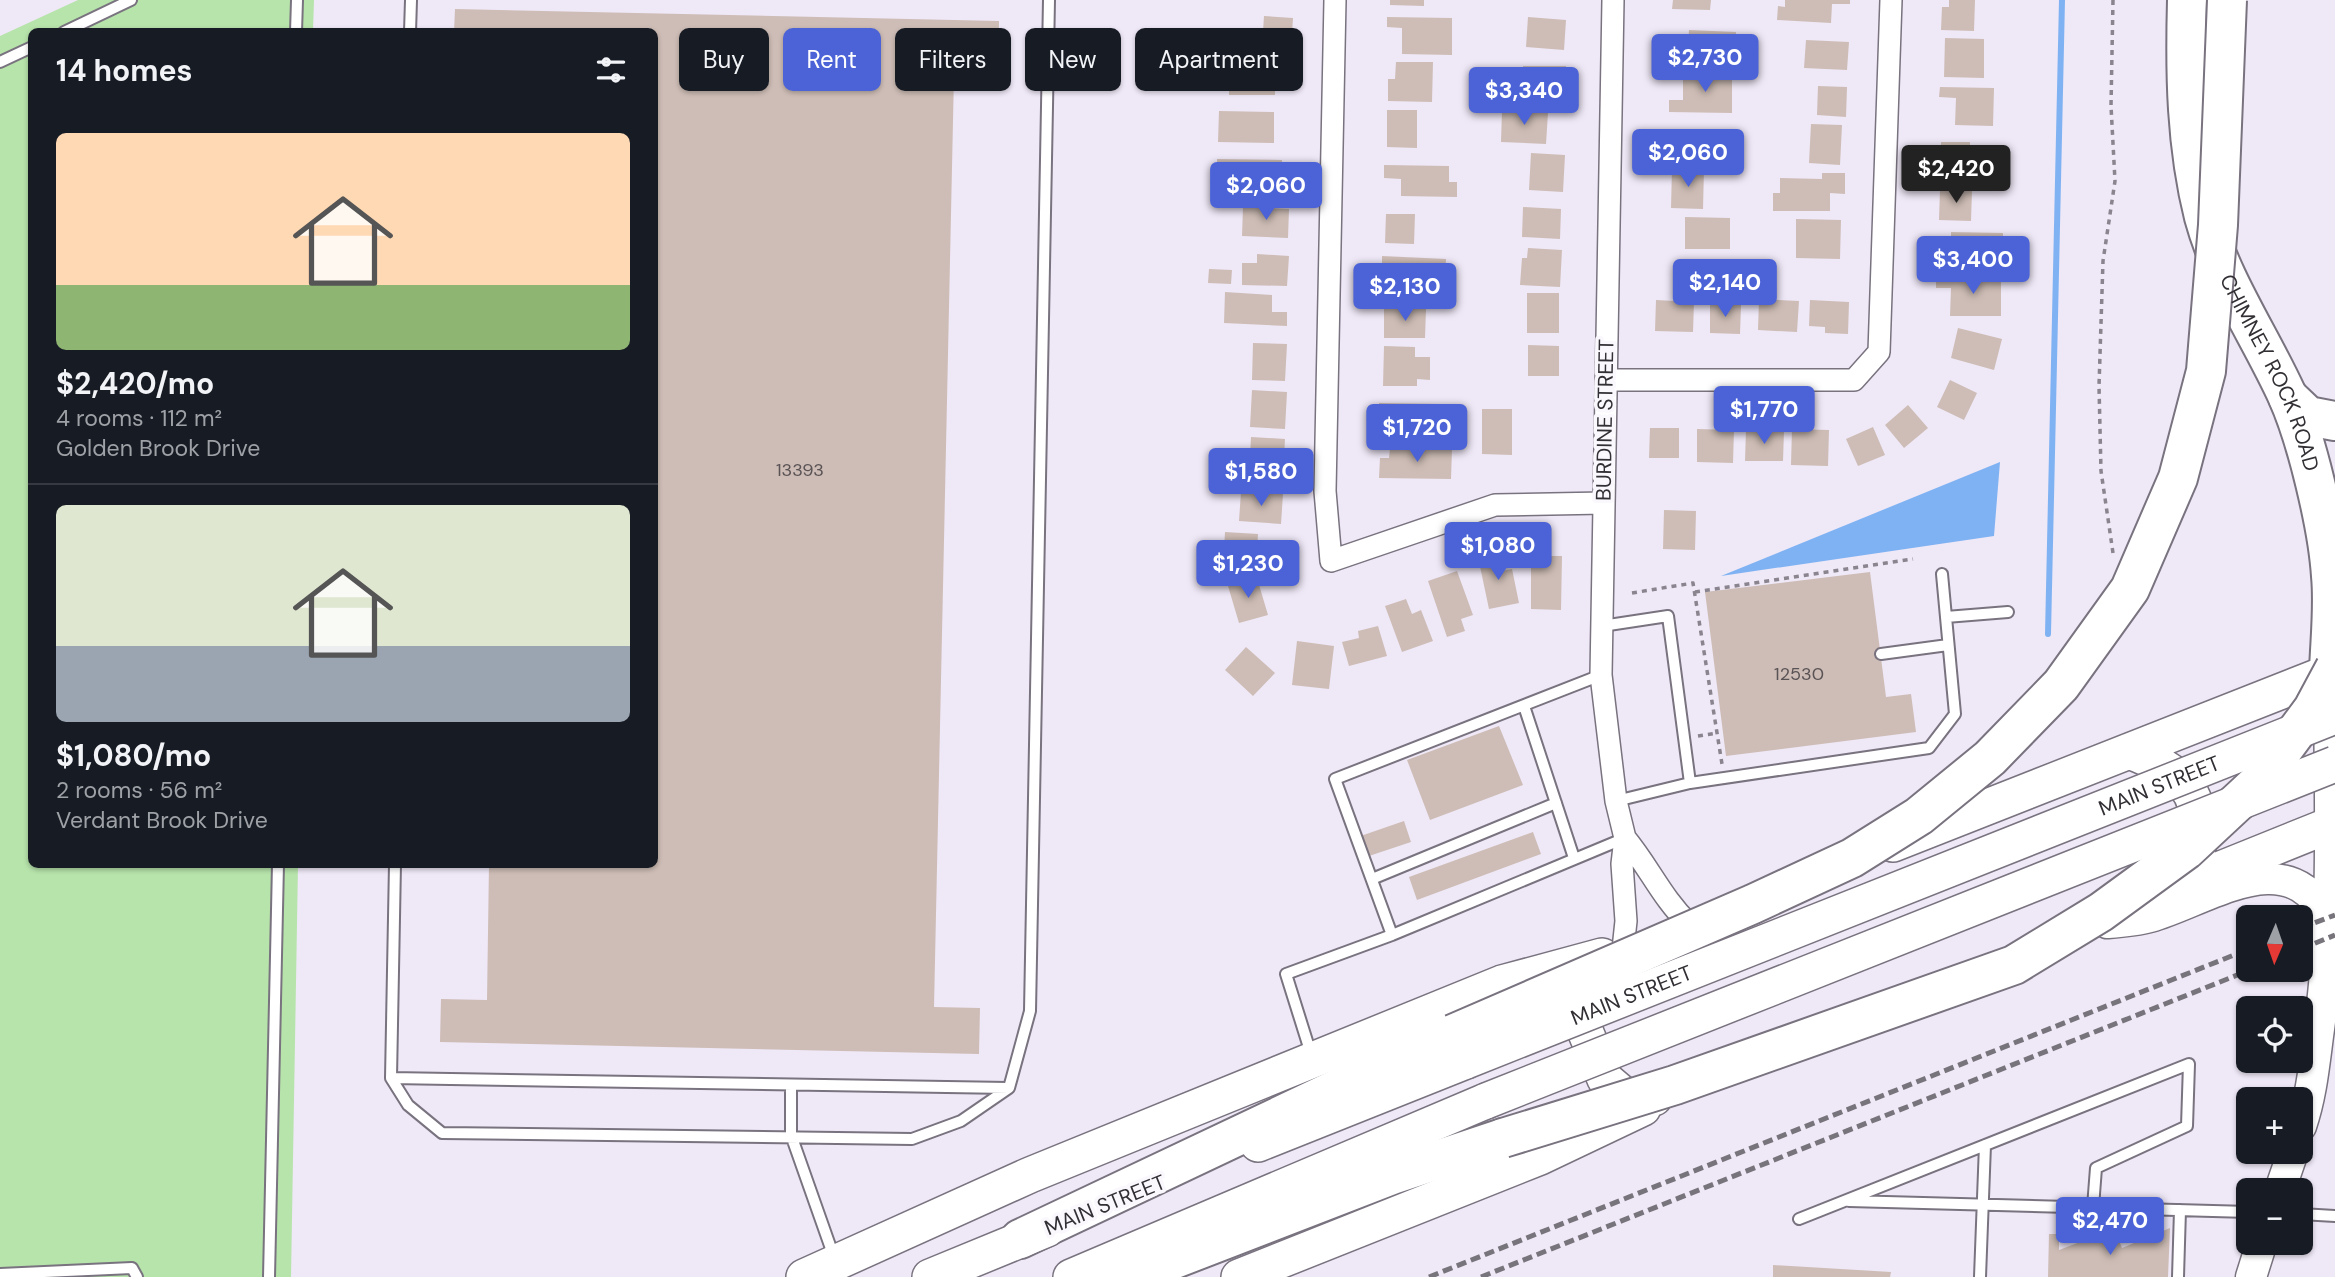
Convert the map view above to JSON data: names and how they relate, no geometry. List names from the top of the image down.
{
  "streets": {
    "highway": ["CHIMNEY ROCK ROAD", "MAIN STREET"],
    "street": ["BURDINE STREET"]
  },
  "house_numbers": ["13393", "12530"],
  "north": "bottom",
  "page": {
    "chip": [
      "Buy",
      "Rent",
      "Filters",
      "New",
      "Apartment"
    ],
    "heading": "14 homes",
    "price": [
      "$2,730",
      "$3,340",
      "$2,060",
      "$2,420",
      "$2,060",
      "$3,400",
      "$2,140",
      "$2,130",
      "$1,770",
      "$1,720",
      "$1,580",
      "$1,080",
      "$1,230",
      "$2,470"
    ],
    "list": [
      {
        "name": "$2,420/mo",
        "note": "4 rooms · 112 m² · Golden Brook Drive"
      },
      {
        "name": "$1,080/mo",
        "note": "2 rooms · 56 m² · Verdant Brook Drive"
      }
    ],
    "map_buttons": ["+", "−"]
  }
}
